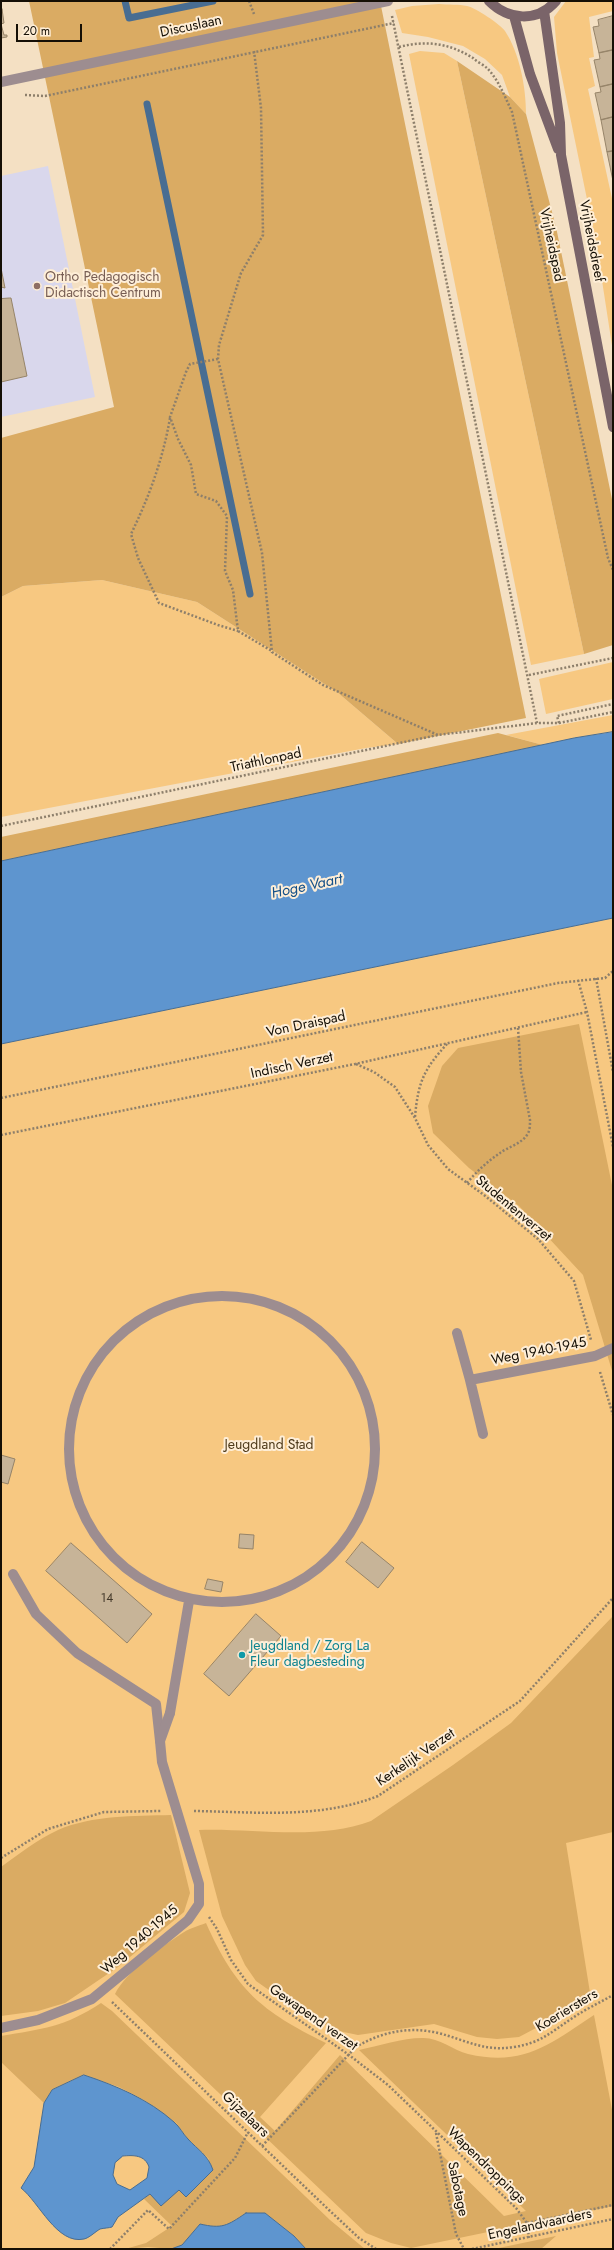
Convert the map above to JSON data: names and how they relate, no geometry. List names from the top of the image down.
{
  "streets": {
    "main road": ["Vrijheidsdreef"],
    "street": ["Discuslaan", "Weg 1940-1945"],
    "path": [
      "Vrijheidspad",
      "Triathlonpad",
      "Von Draispad",
      "Indisch Verzet",
      "Studentenverzet",
      "Kerkelijk Verzet",
      "Koeriersters",
      "Gewapend verzet",
      "Gijzelaars",
      "Wapendroppings",
      "Sabotage",
      "Engelandvaarders"
    ]
  },
  "crossings": [
    ["Indisch Verzet", "Studentenverzet"],
    ["Studentenverzet", "Weg 1940-1945"],
    ["Weg 1940-1945", "Kerkelijk Verzet"],
    ["Weg 1940-1945", "Gewapend verzet"],
    ["Weg 1940-1945", "Gijzelaars"],
    ["Koeriersters", "Gewapend verzet"],
    ["Koeriersters", "Gijzelaars"],
    ["Gewapend verzet", "Wapendroppings"],
    ["Gewapend verzet", "Sabotage"],
    ["Wapendroppings", "Sabotage"],
    ["Wapendroppings", "Engelandvaarders"]
  ],
  "water": ["Hoge Vaart"],
  "parks": ["Jeugdland Stad"],
  "places": ["Ortho Pedagogisch Didactisch Centrum", "Jeugdland / Zorg La Fleur dagbesteding"],
  "house_numbers": ["14"],
  "scale_bar": "20 m"
}
